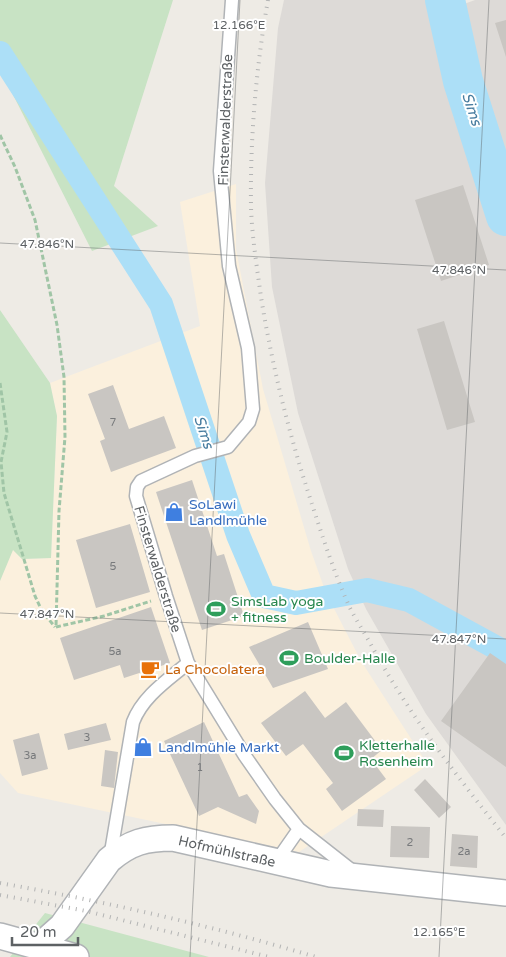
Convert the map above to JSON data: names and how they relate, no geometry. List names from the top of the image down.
{
  "streets": {
    "street": ["Hofmühlstraße"],
    "lane": ["Finsterwalderstraße"]
  },
  "crossings": [
    ["Finsterwalderstraße", "Hofmühlstraße"]
  ],
  "water": ["Sims"],
  "places": {
    "shop": ["SoLawi Landlmühle", "Landlmühle Markt"],
    "sports": ["SimsLab yoga + fitness", "Boulder-Halle", "Kletterhalle Rosenheim"],
    "cafe": ["La Chocolatera"]
  },
  "house_numbers": [
    "7",
    "5",
    "5a",
    "3",
    "3a",
    "1",
    "2",
    "2a"
  ],
  "scale_bar": "20 m",
  "coordinates": [
    "12.166°E",
    "47.846°N",
    "47.847°N",
    "12.165°E"
  ]
}
